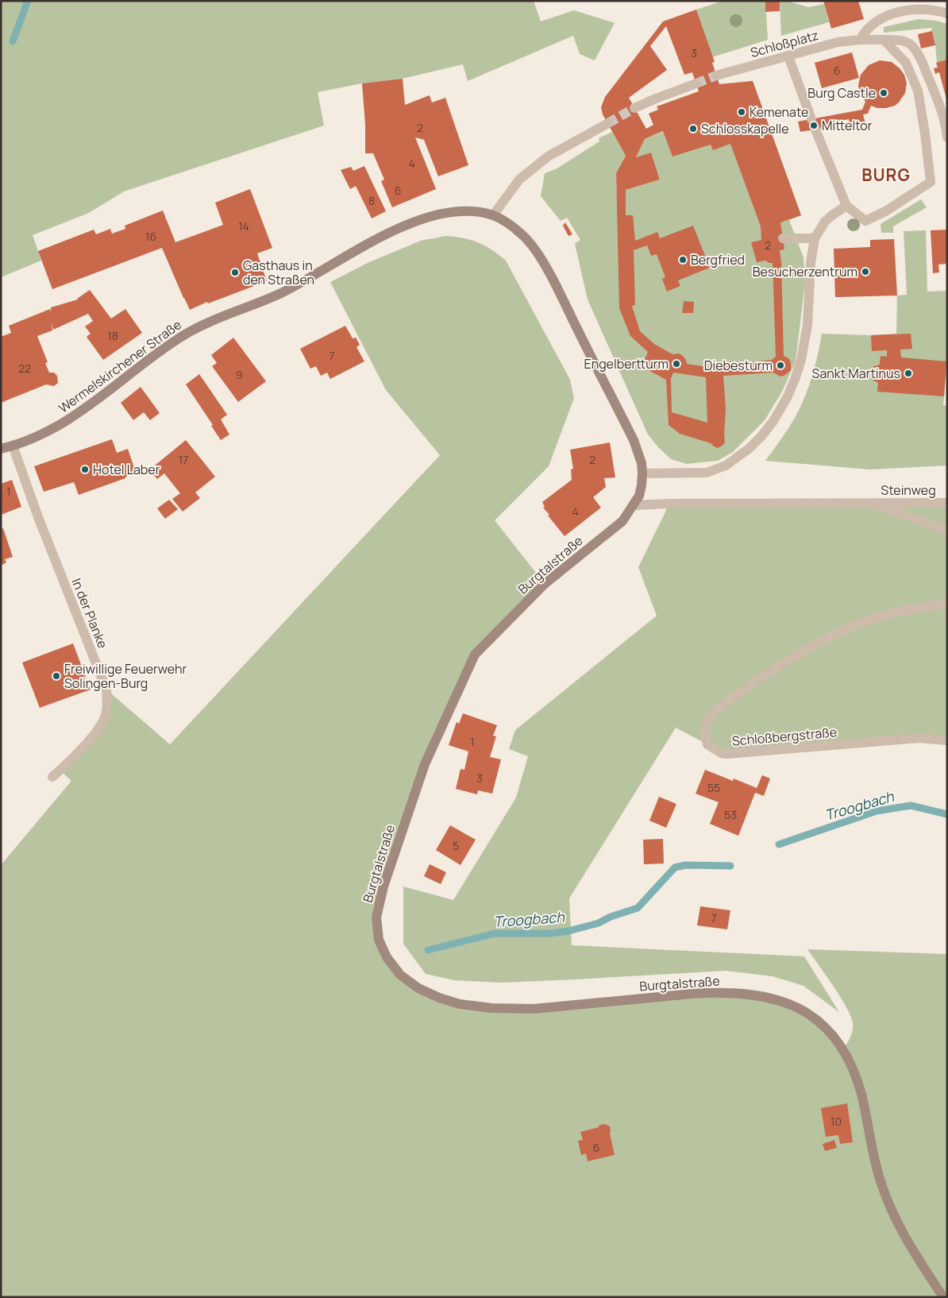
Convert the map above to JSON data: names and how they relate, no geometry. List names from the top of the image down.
{
  "streets": {
    "main road": ["Wermelskirchener Straße", "Burgtalstraße"],
    "street": [
      "Schloßplatz",
      "Steinweg",
      "In der Planke",
      "Schloßbergstraße"
    ]
  },
  "crossings": [
    ["Wermelskirchener Straße", "Burgtalstraße"],
    ["Wermelskirchener Straße", "In der Planke"]
  ],
  "districts": ["BURG"],
  "water": ["Troogbach"],
  "places": [
    "Burg Castle",
    "Kemenate",
    "Mitteltor",
    "Schlosskapelle",
    "Bergfried",
    "Besucherzentrum",
    "Gasthaus in den Straßen",
    "Engelbertturm",
    "Diebesturm",
    "Sankt Martinus",
    "Hotel Laber",
    "Freiwillige Feuerwehr Solingen-Burg"
  ],
  "house_numbers": [
    "3",
    "6",
    "2",
    "4",
    "6",
    "8",
    "14",
    "16",
    "2",
    "18",
    "7",
    "22",
    "9",
    "17",
    "2",
    "1",
    "4",
    "1",
    "3",
    "55",
    "53",
    "5",
    "7",
    "10",
    "6"
  ]
}
